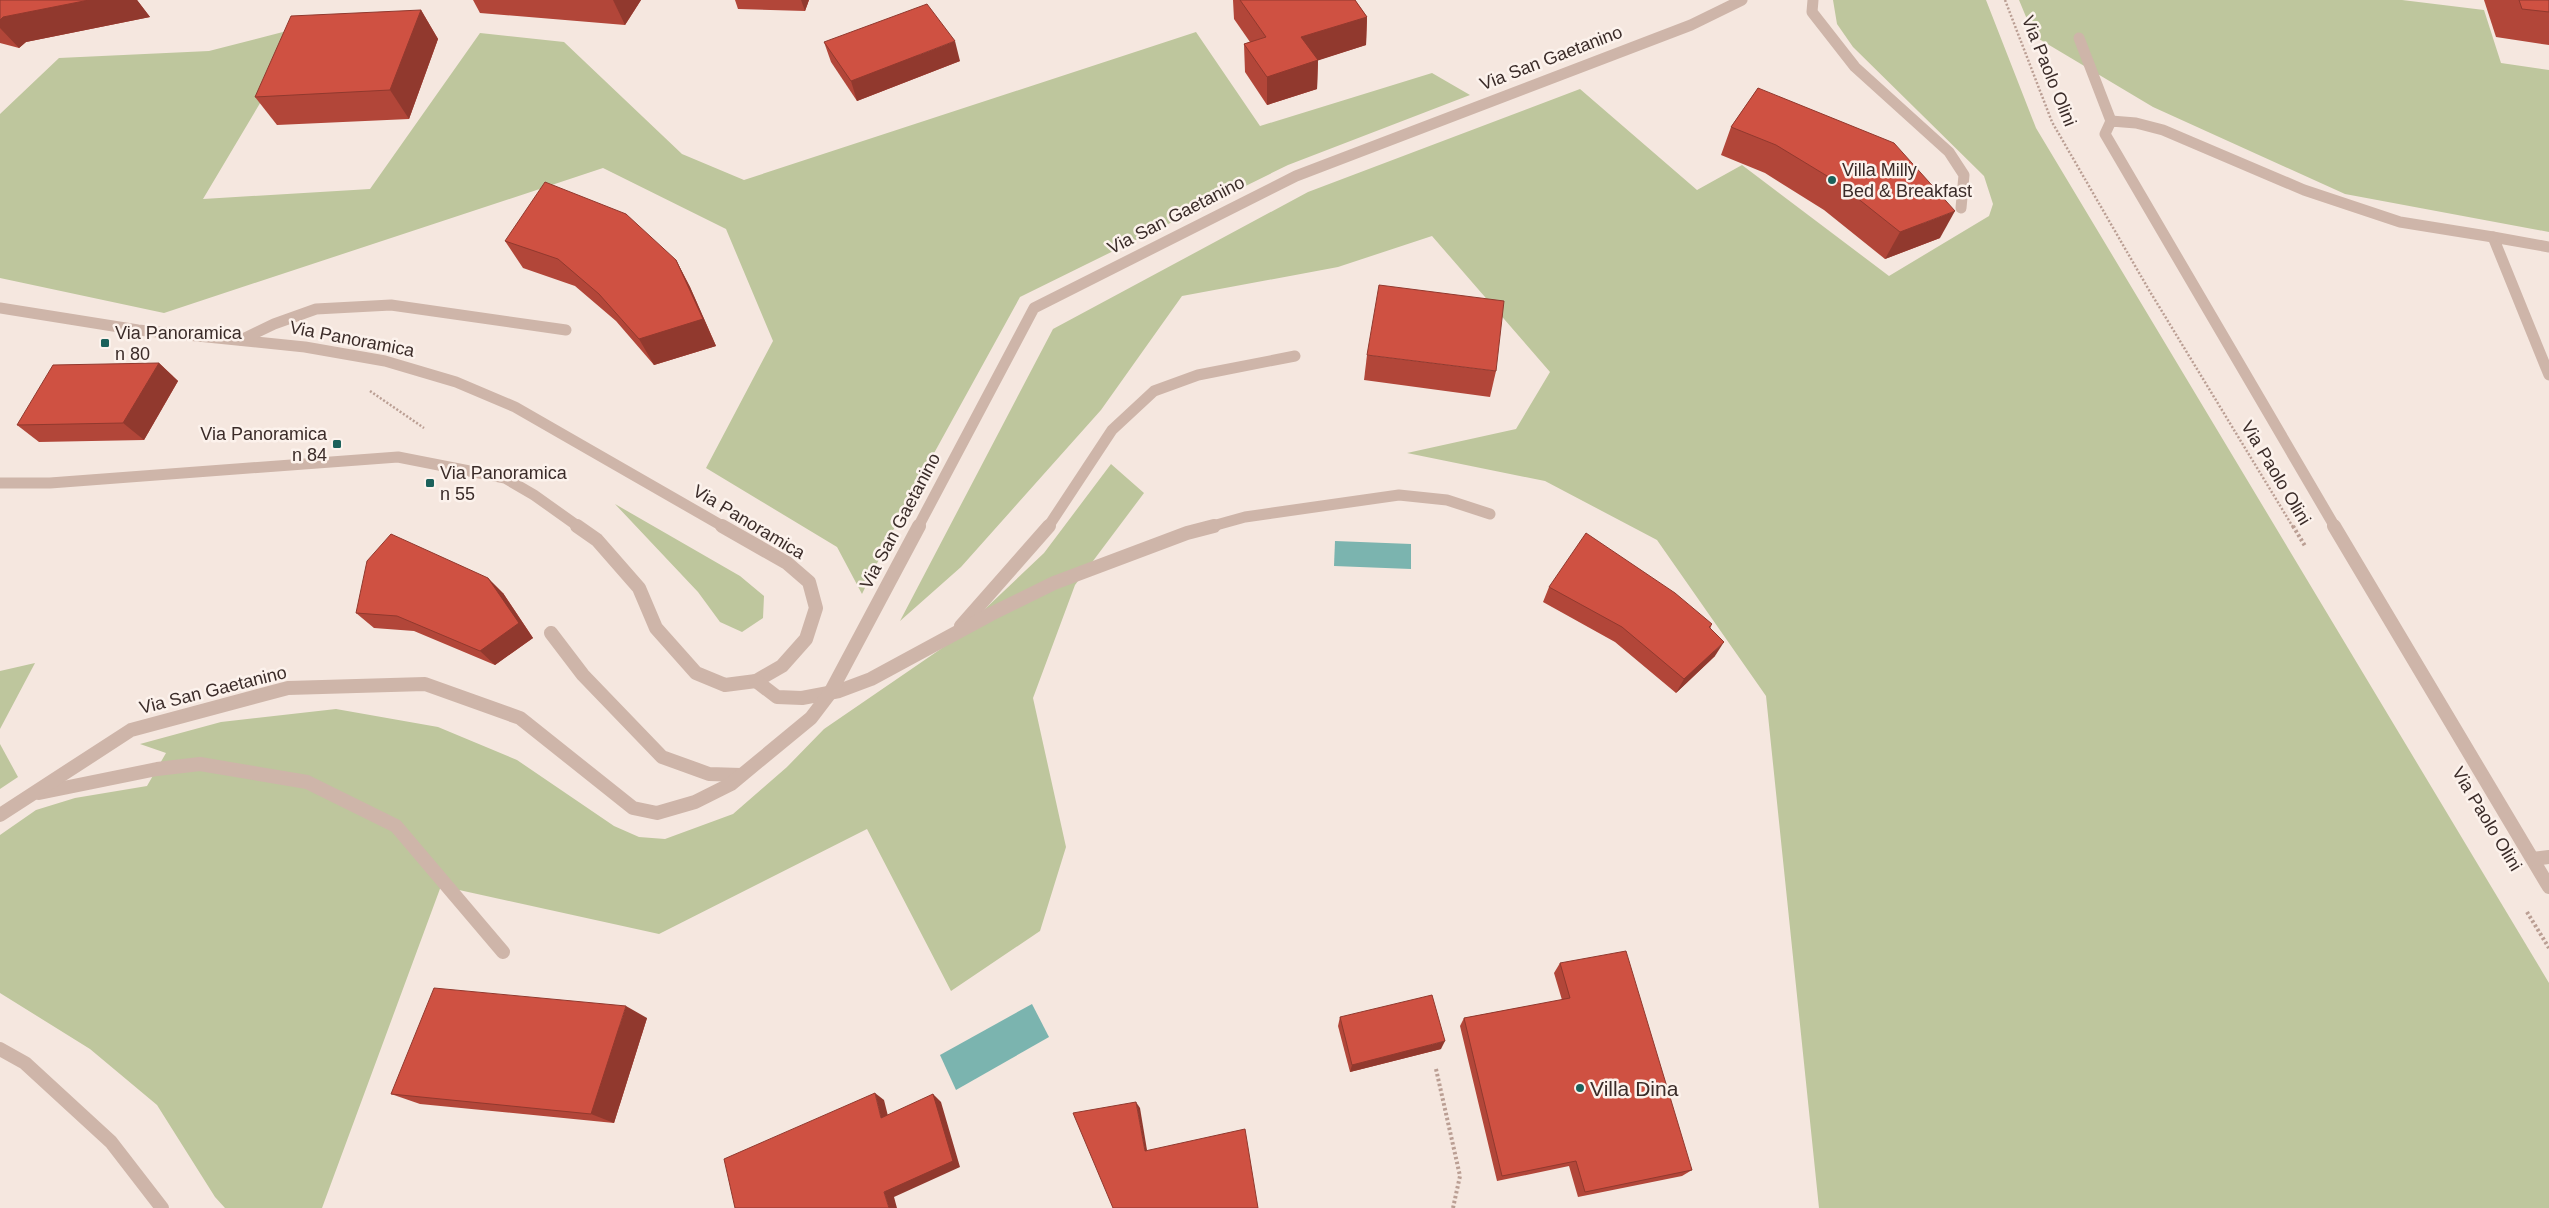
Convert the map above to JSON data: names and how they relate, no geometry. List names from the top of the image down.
{
  "streets": {
    "street": ["Via San Gaetanino", "Via Panoramica"],
    "path": ["Via Paolo Olini"]
  },
  "places": {
    "other": ["Villa Milly Bed & Breakfast", "Villa Dina"],
    "transit": ["Via Panoramica n 80", "Via Panoramica n 84", "Via Panoramica n 55"]
  }
}
